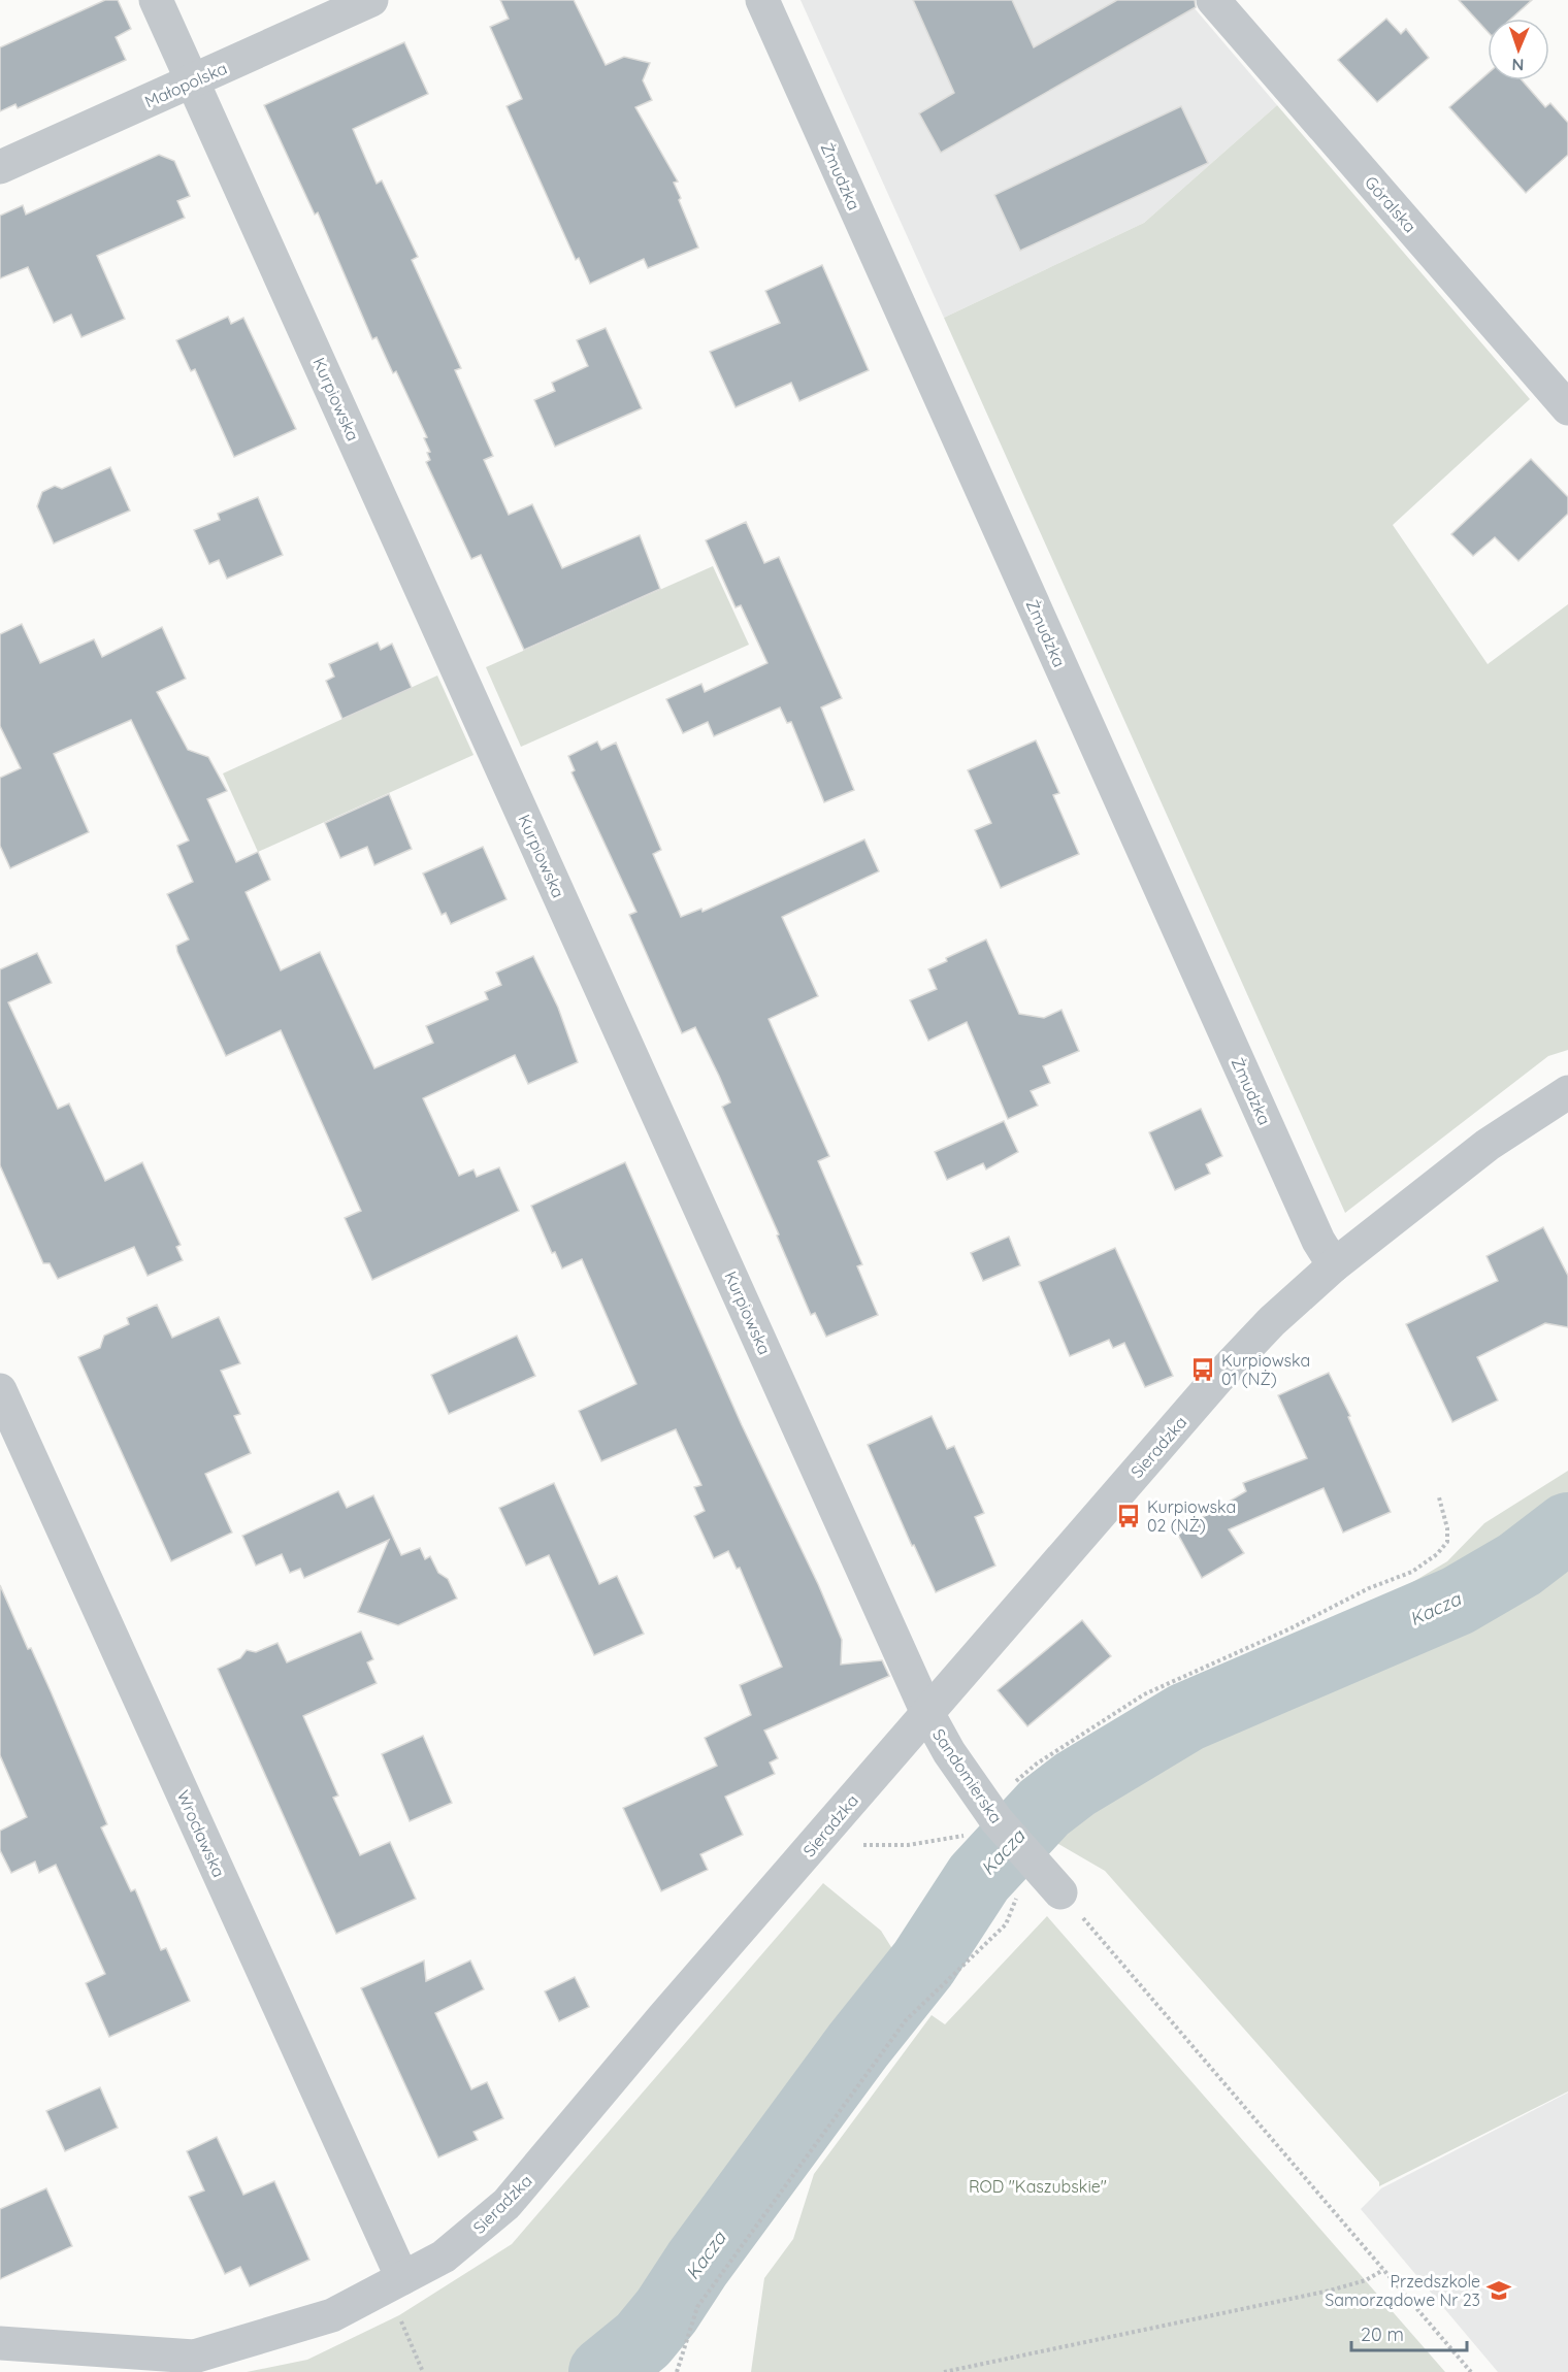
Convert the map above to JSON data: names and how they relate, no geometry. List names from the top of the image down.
{
  "streets": {
    "street": [
      "Małopolska",
      "Żmudzka",
      "Góralska",
      "Kurpiowska",
      "Sieradzka",
      "Sandomierska",
      "Wrocławska"
    ]
  },
  "crossings": [
    ["Małopolska", "Kurpiowska"],
    ["Żmudzka", "Sieradzka"],
    ["Kurpiowska", "Sieradzka"],
    ["Kurpiowska", "Sandomierska"],
    ["Sieradzka", "Sandomierska"],
    ["Sieradzka", "Wrocławska"]
  ],
  "water": ["Kacza"],
  "parks": ["ROD \"Kaszubskie\""],
  "places": {
    "bus stop": ["Kurpiowska 01 (NŻ)", "Kurpiowska 02 (NŻ)"],
    "school or university": ["Przedszkole Samorządowe Nr 23"]
  },
  "scale_bar": "20 m",
  "north": "bottom"
}
